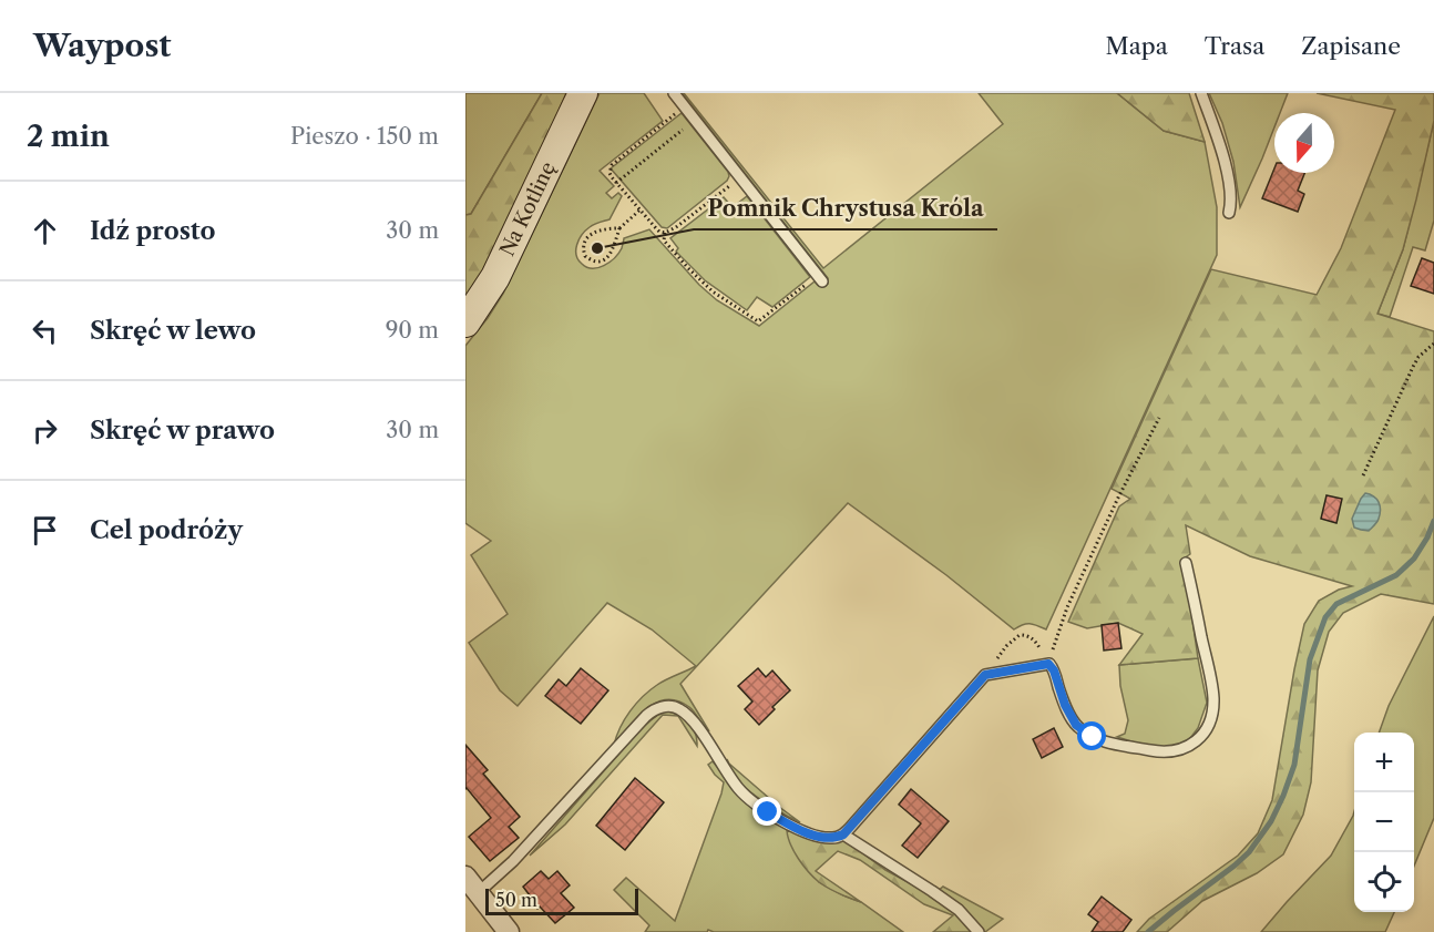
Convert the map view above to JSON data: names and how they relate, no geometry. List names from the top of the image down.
{
  "streets": {
    "street": ["Na Kotlinę"]
  },
  "places": ["Pomnik Chrystusa Króla"],
  "scale_bar": "50 m",
  "north": "bottom",
  "page": {
    "header": "Waypost",
    "nav": ["Mapa", "Trasa", "Zapisane"],
    "heading": ["2 min", "Pieszo · 150 m"],
    "list": [
      ["Idź prosto", "30 m"],
      ["Skręć w lewo", "90 m"],
      ["Skręć w prawo", "30 m"],
      "Cel podróży"
    ],
    "map_buttons": ["+", "−"],
    "scale": "50 m"
  }
}
